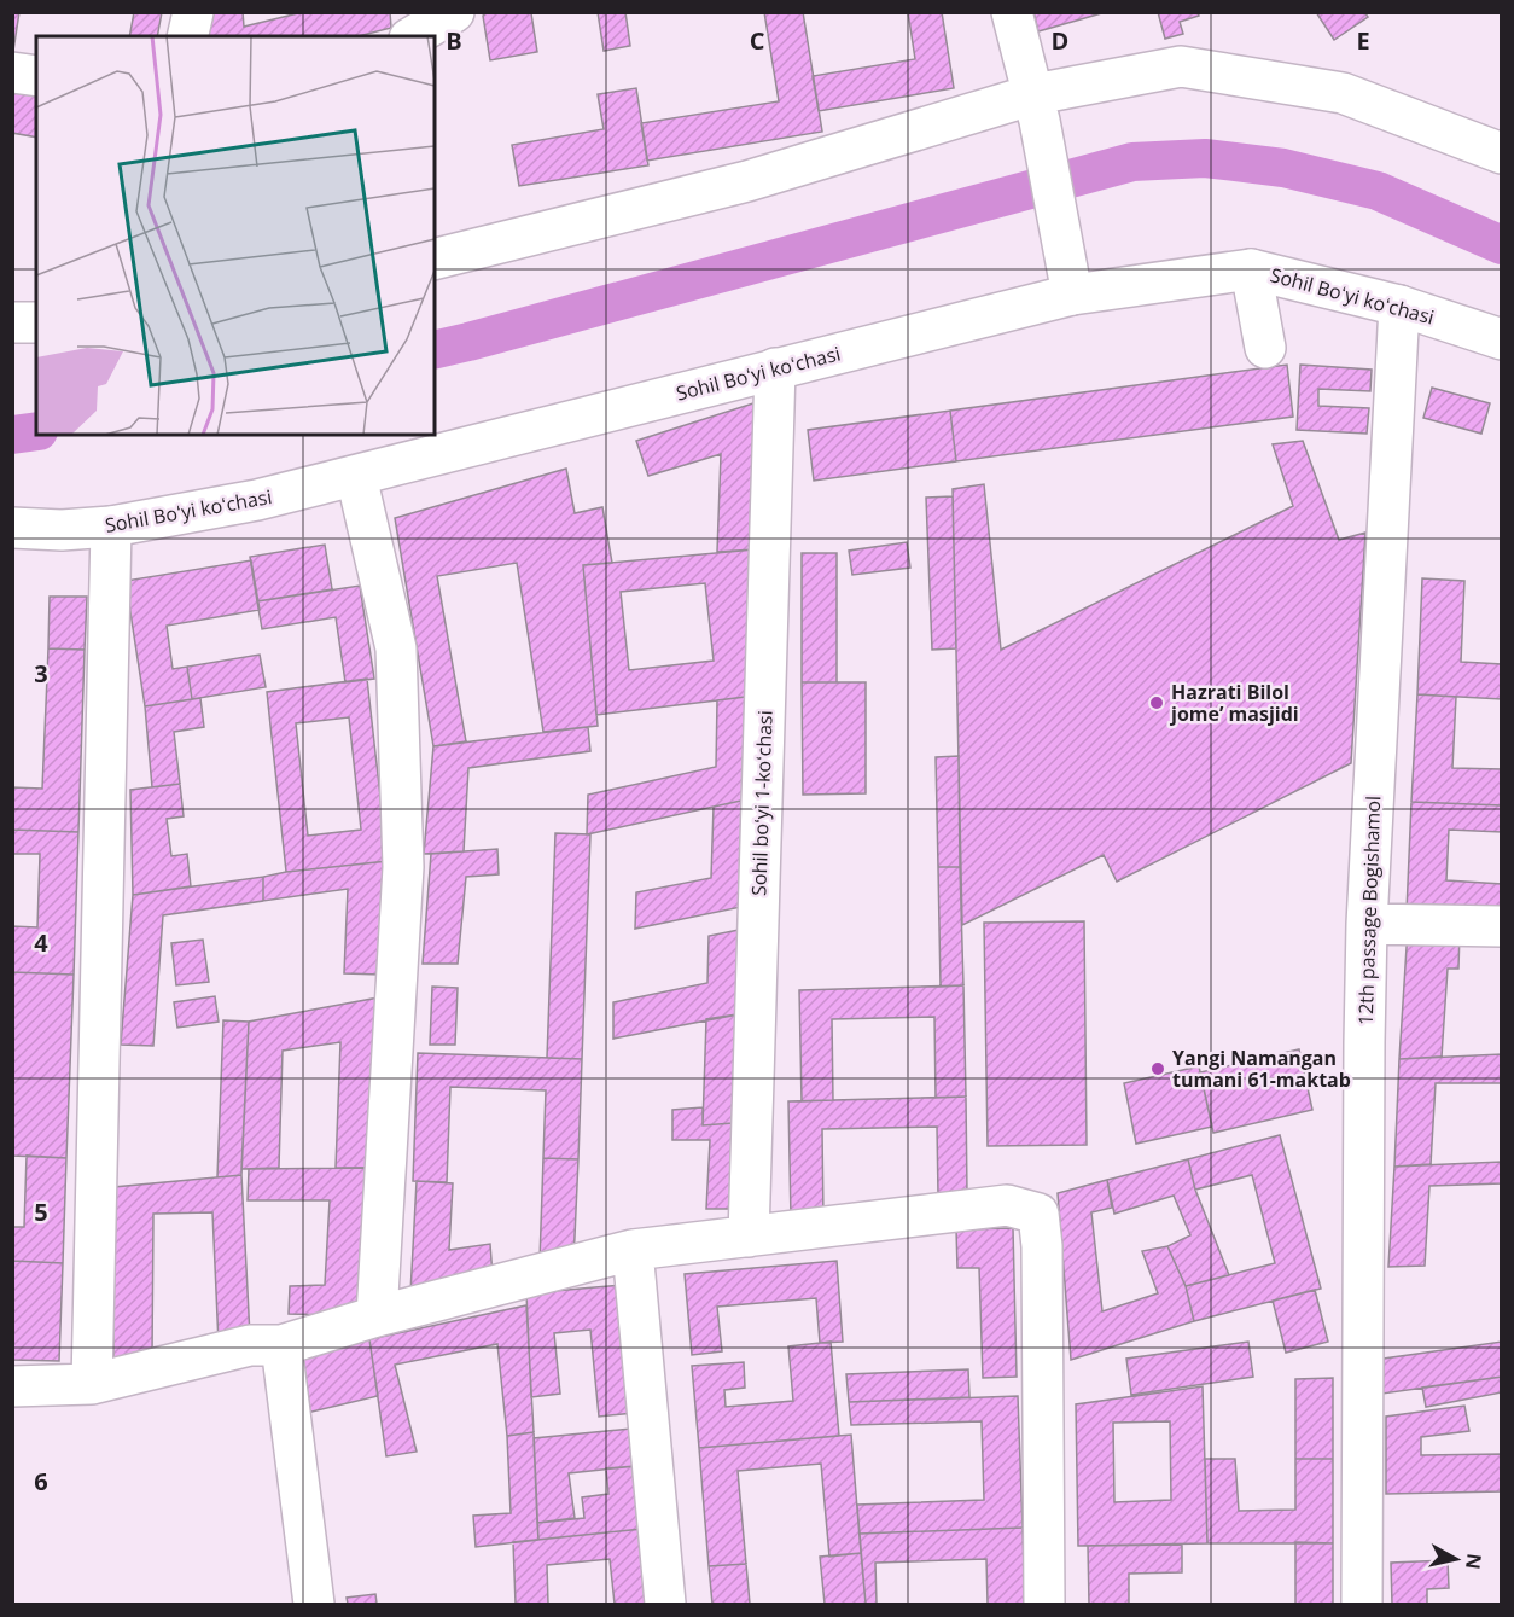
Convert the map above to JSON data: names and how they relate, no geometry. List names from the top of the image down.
{
  "streets": {
    "street": ["Sohil Boʻyi koʻchasi", "Sohil boʻyi 1-koʻchasi", "12th passage Bogishamol"]
  },
  "crossings": [
    ["Sohil Boʻyi koʻchasi", "Sohil boʻyi 1-koʻchasi"],
    ["Sohil Boʻyi koʻchasi", "12th passage Bogishamol"]
  ],
  "places": ["Hazrati Bilol jome’ masjidi", "Yangi Namangan tumani 61-maktab"],
  "north": "right",
  "grid": {
    "columns": [
      "B",
      "C",
      "D",
      "E"
    ],
    "rows": [
      "3",
      "4",
      "5",
      "6"
    ]
  }
}
